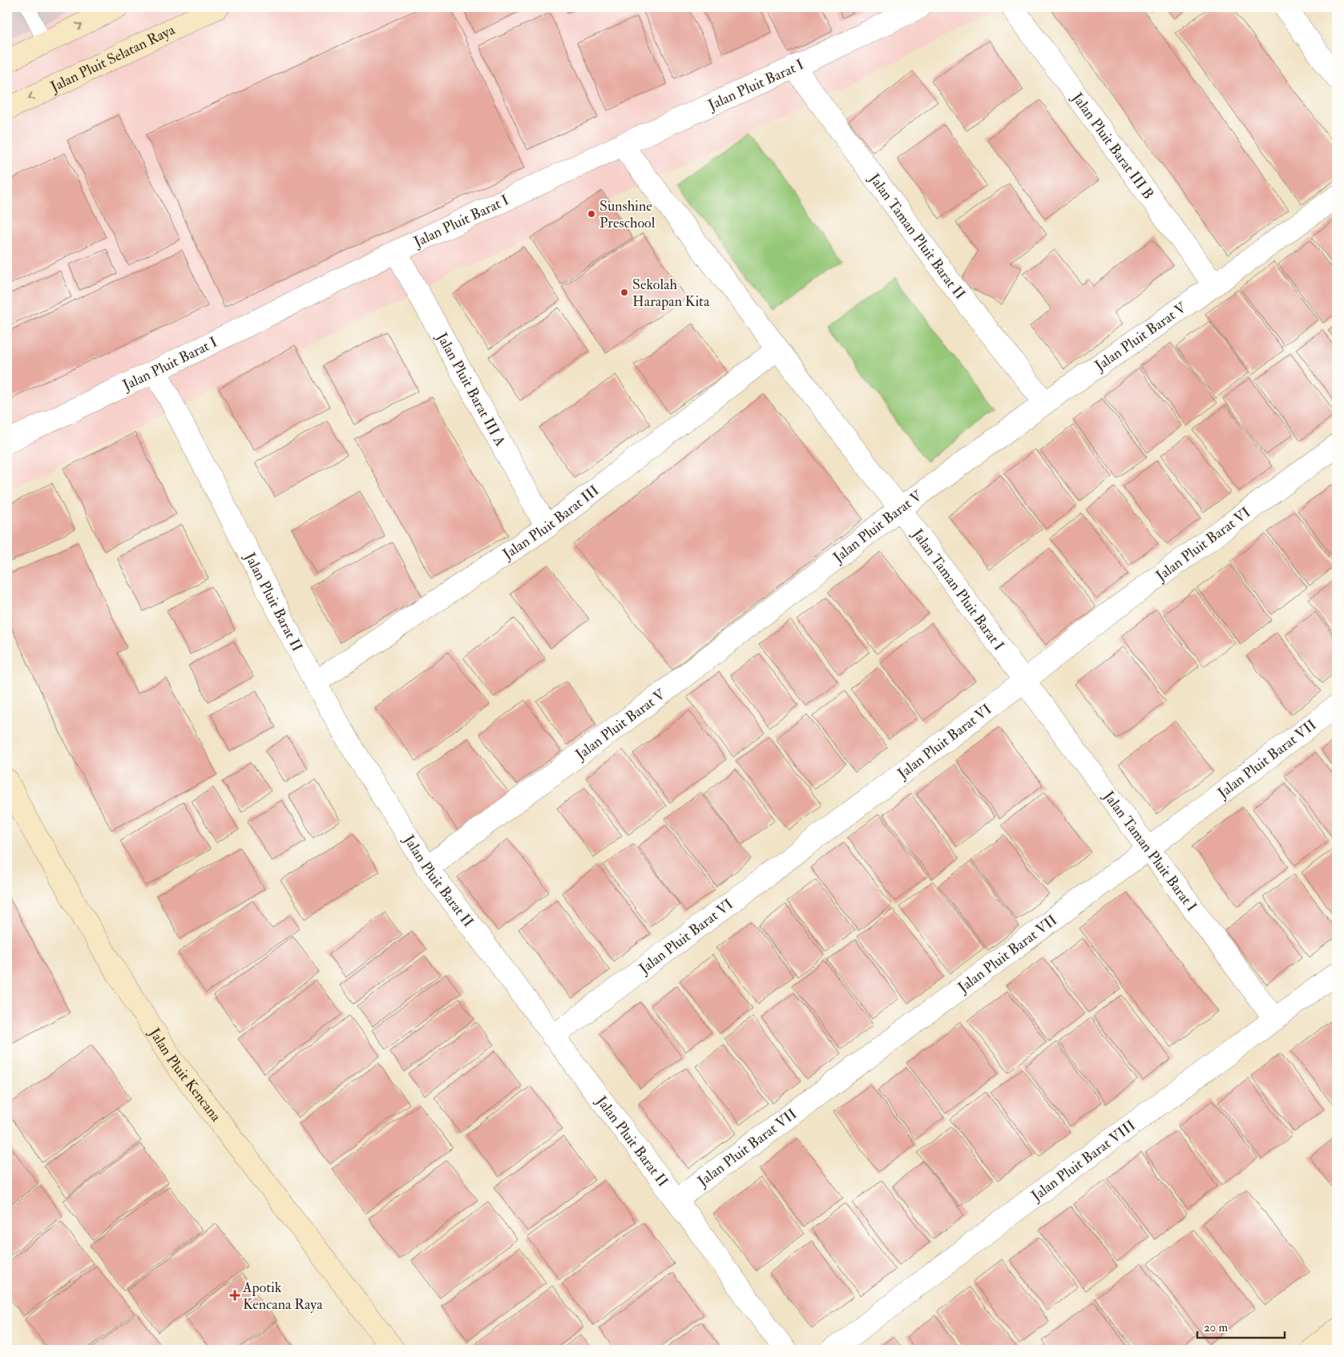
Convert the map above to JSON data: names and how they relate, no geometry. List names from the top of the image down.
{
  "streets": {
    "street": [
      "Jalan Pluit Selatan Raya",
      "Jalan Pluit Barat I",
      "Jalan Pluit Barat III B",
      "Jalan Taman Pluit Barat II",
      "Jalan Pluit Barat V",
      "Jalan Pluit Barat III A",
      "Jalan Pluit Barat III",
      "Jalan Pluit Barat VI",
      "Jalan Taman Pluit Barat I",
      "Jalan Pluit Barat II",
      "Jalan Pluit Barat VII",
      "Jalan Pluit Kencana",
      "Jalan Pluit Barat VIII"
    ]
  },
  "crossings": [
    ["Jalan Pluit Barat I", "Jalan Taman Pluit Barat II"],
    ["Jalan Pluit Barat I", "Jalan Pluit Barat III A"],
    ["Jalan Pluit Barat I", "Jalan Taman Pluit Barat I"],
    ["Jalan Pluit Barat I", "Jalan Pluit Barat II"],
    ["Jalan Pluit Barat III B", "Jalan Pluit Barat V"],
    ["Jalan Taman Pluit Barat II", "Jalan Pluit Barat V"],
    ["Jalan Pluit Barat V", "Jalan Taman Pluit Barat I"],
    ["Jalan Pluit Barat V", "Jalan Pluit Barat II"],
    ["Jalan Pluit Barat III A", "Jalan Pluit Barat III"],
    ["Jalan Pluit Barat III", "Jalan Taman Pluit Barat I"],
    ["Jalan Pluit Barat III", "Jalan Pluit Barat II"],
    ["Jalan Pluit Barat VI", "Jalan Taman Pluit Barat I"],
    ["Jalan Pluit Barat VI", "Jalan Pluit Barat II"],
    ["Jalan Taman Pluit Barat I", "Jalan Pluit Barat VII"],
    ["Jalan Taman Pluit Barat I", "Jalan Pluit Barat VIII"],
    ["Jalan Pluit Barat II", "Jalan Pluit Barat VII"]
  ],
  "places": {
    "other": ["Sunshine Preschool", "Sekolah Harapan Kita"],
    "health": ["Apotik Kencana Raya"]
  },
  "scale_bar": "20 m"
}
